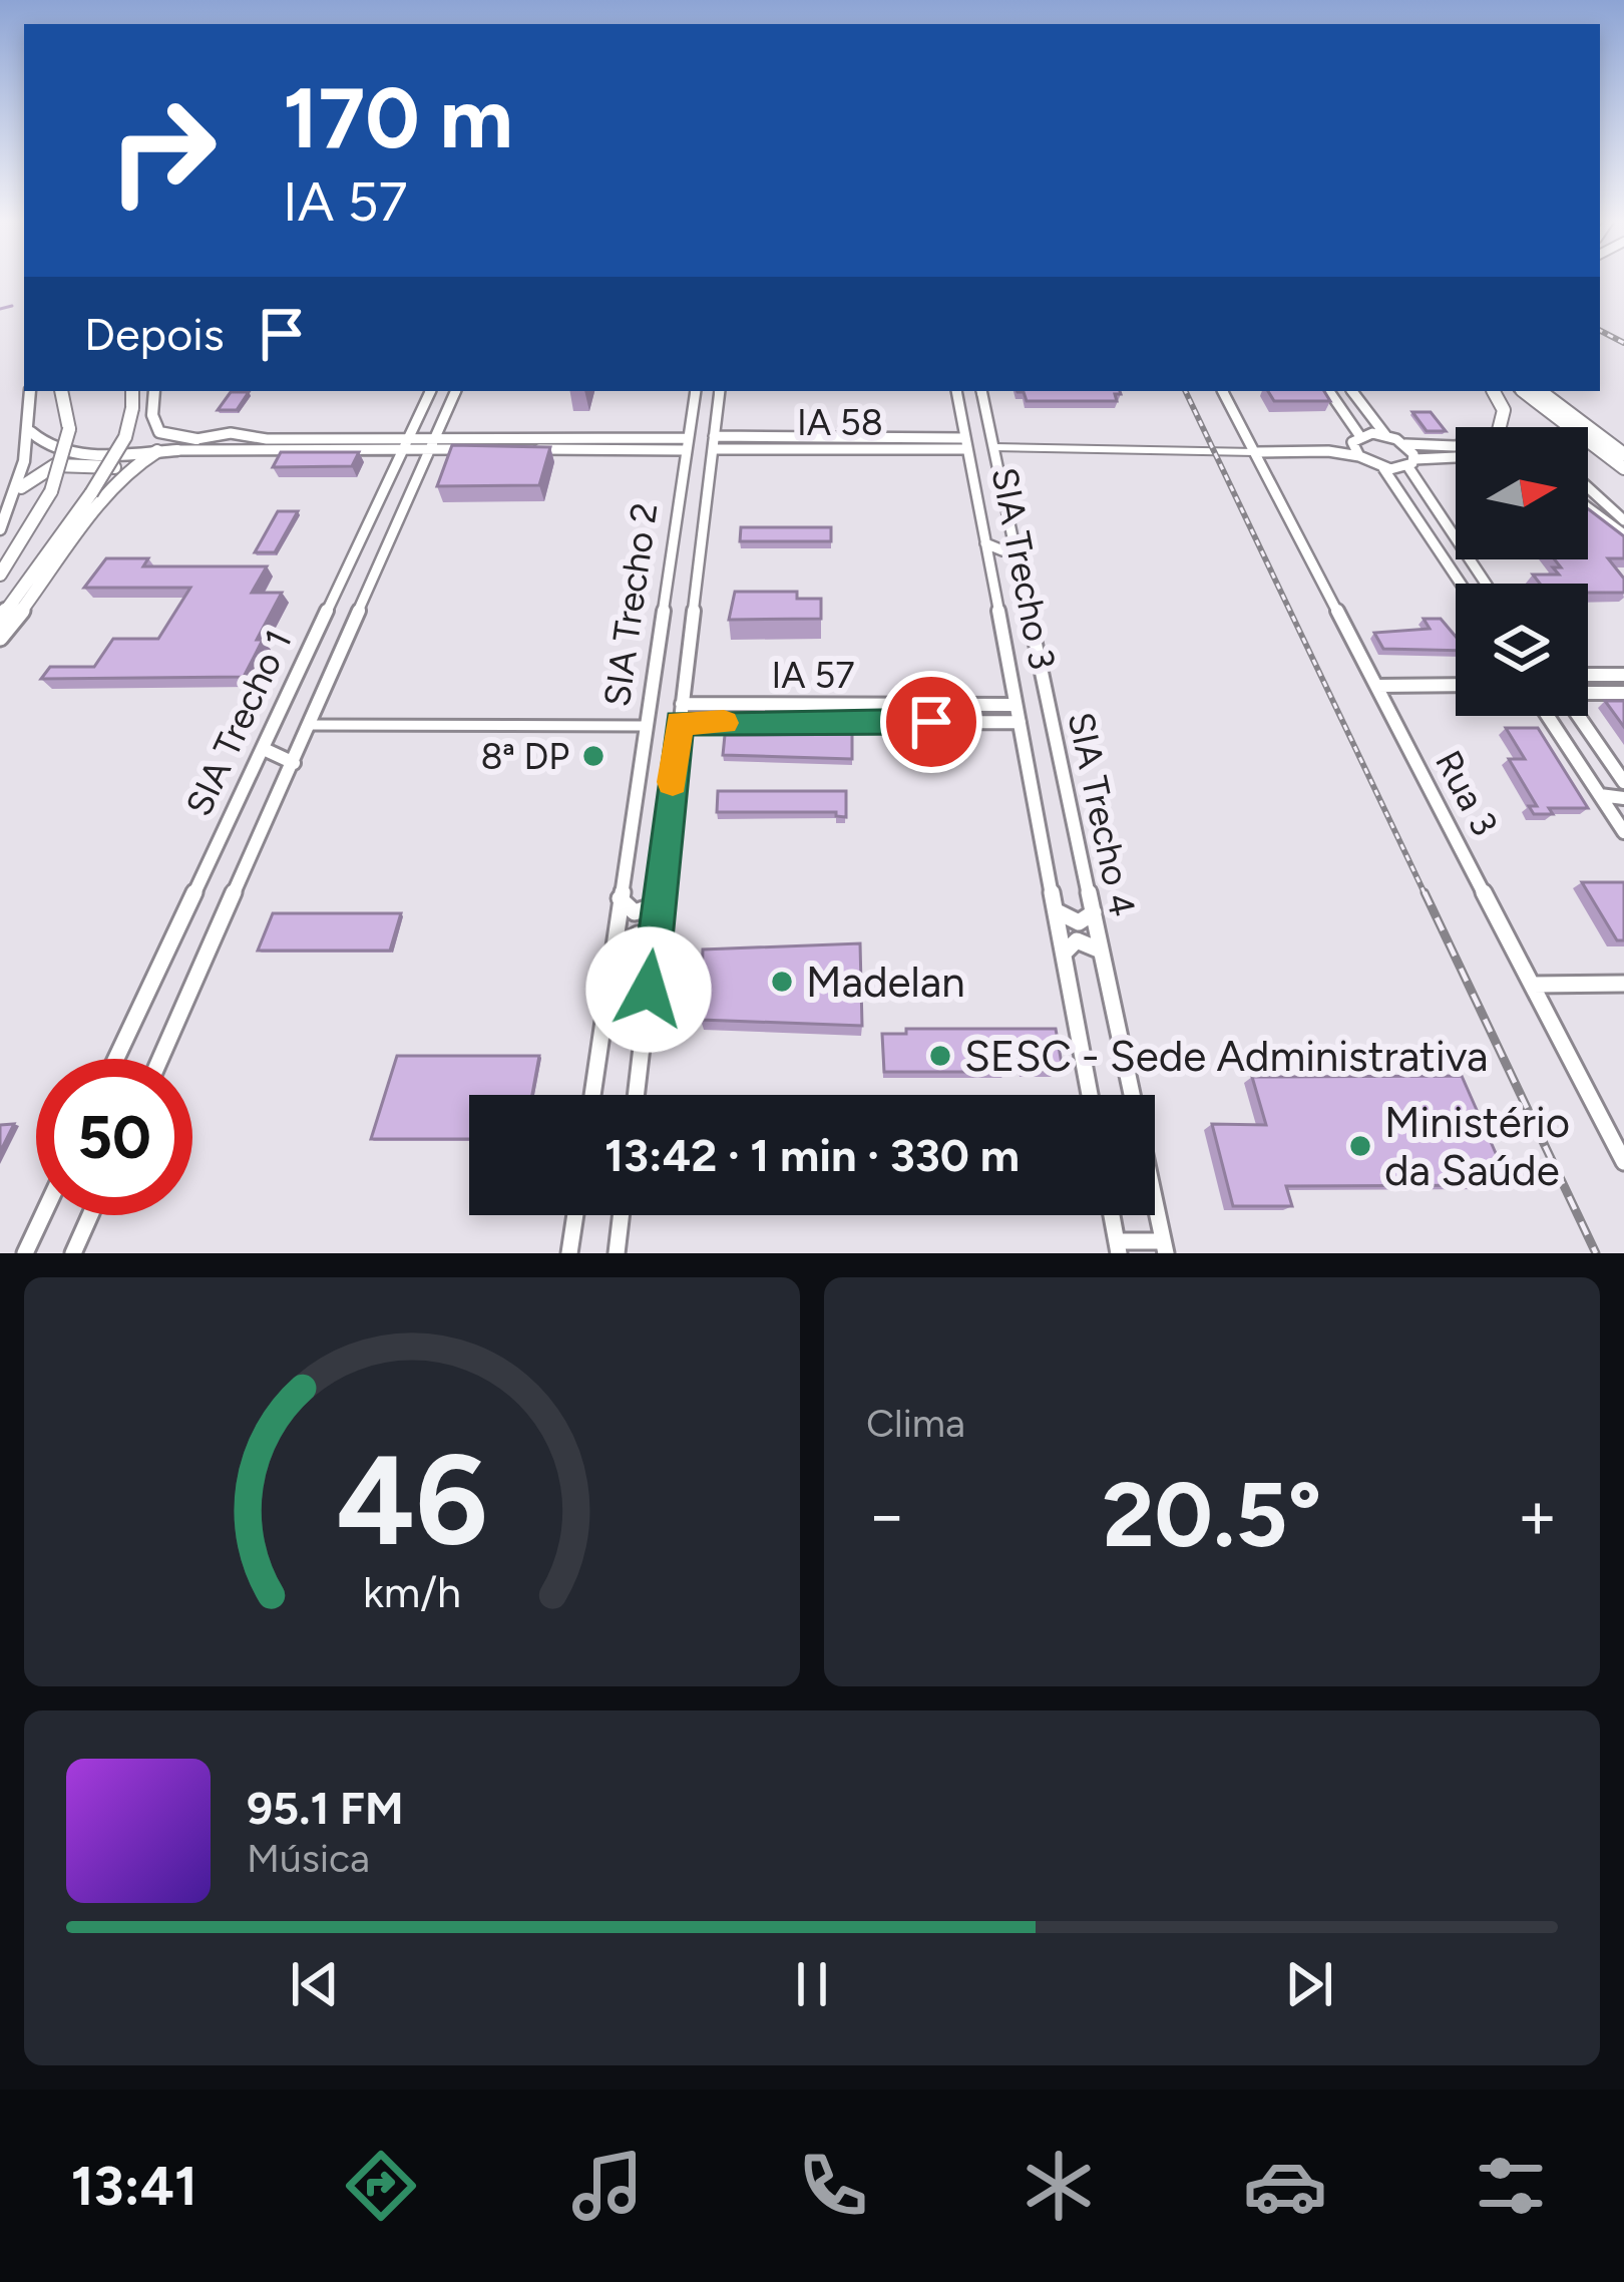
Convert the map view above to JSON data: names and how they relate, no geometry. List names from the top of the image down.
{
  "streets": {
    "main road": [
      "IA 58",
      "SIA Trecho 3",
      "SIA Trecho 2",
      "IA 57",
      "SIA Trecho 1",
      "Rua 3",
      "SIA Trecho 4"
    ]
  },
  "crossings": [
    ["IA 58", "SIA Trecho 3"],
    ["SIA Trecho 3", "IA 57"]
  ],
  "places": [
    "8ª DP",
    "Madelan",
    "SESC - Sede Administrativa",
    "Ministério da Saúde"
  ],
  "north": "right",
  "page": {
    "turn": ["170 m", "IA 57"],
    "then": "Depois",
    "limit": "50",
    "trip": "13:42 · 1 min · 330 m",
    "tile": "Clima",
    "heat": ["−", "20.5°", "+"],
    "song": ["95.1 FM", "Música"],
    "tabs": "13:41",
    "gauge": ["46", "km/h"]
  }
}
